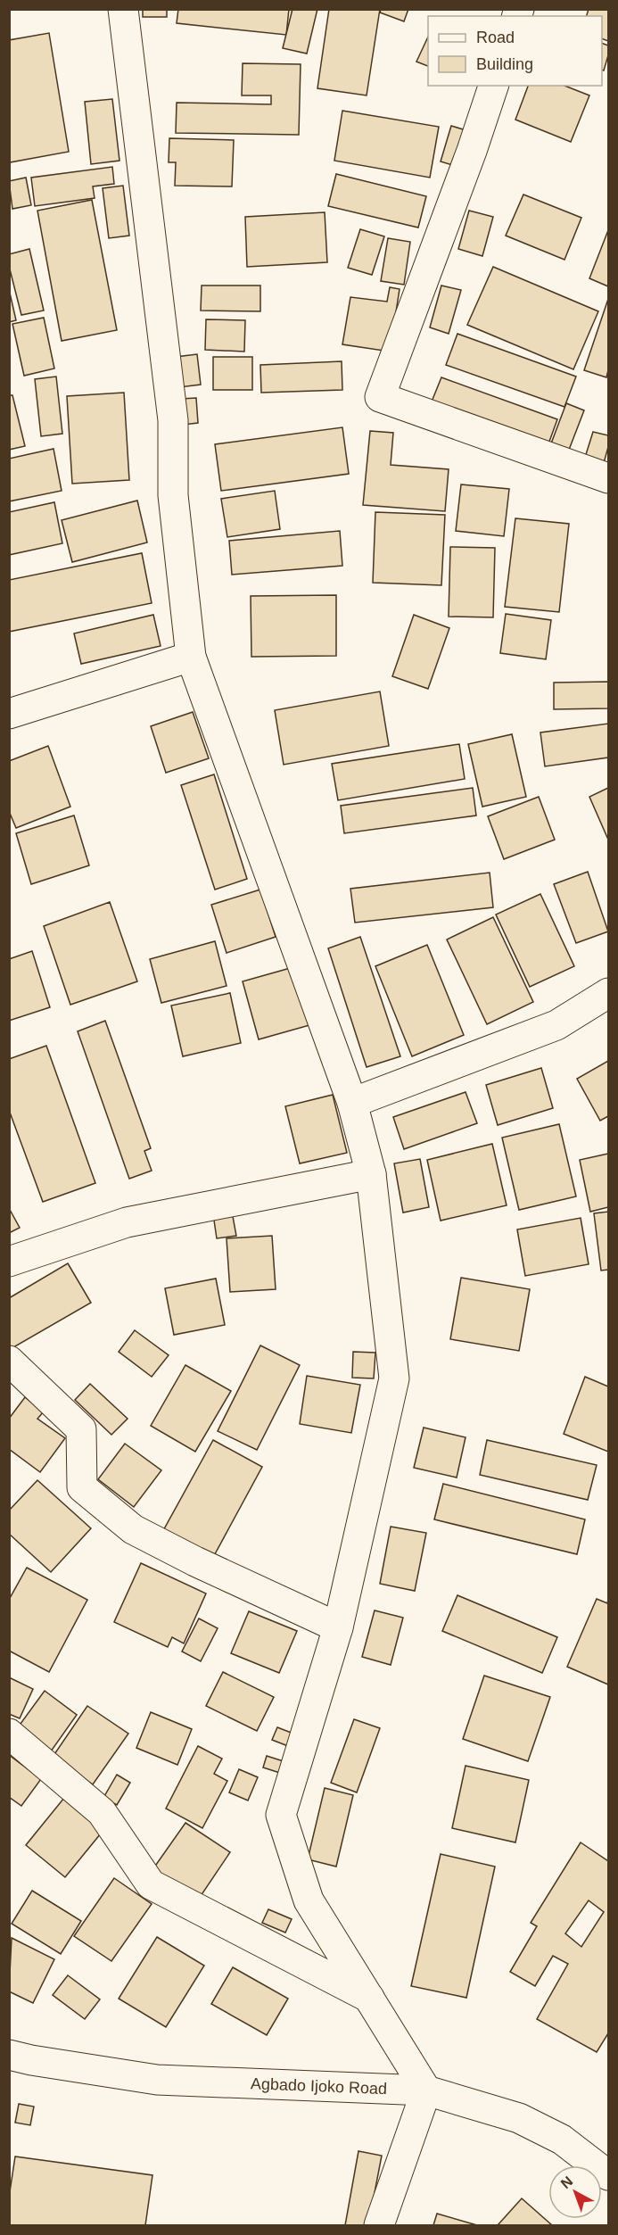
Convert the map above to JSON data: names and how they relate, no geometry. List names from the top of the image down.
{
  "streets": {
    "street": ["Agbado Ijoko Road"]
  },
  "legend": ["Road", "Building"],
  "north": "top left"
}
